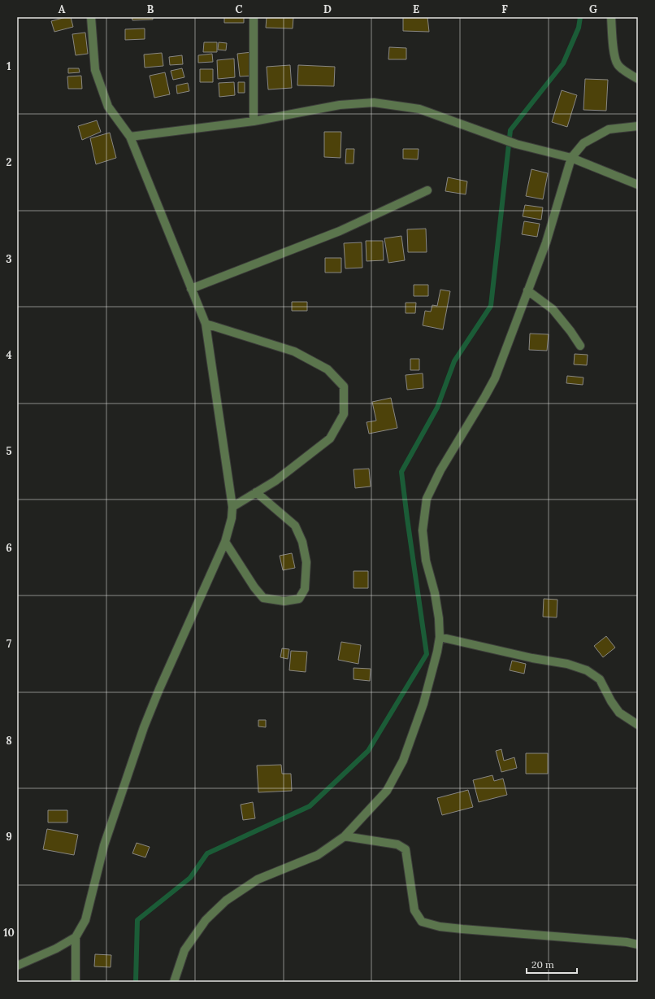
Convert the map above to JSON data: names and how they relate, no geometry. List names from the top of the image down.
{
  "scale_bar": "20 m",
  "grid": {
    "columns": [
      "A",
      "B",
      "C",
      "D",
      "E",
      "F",
      "G"
    ],
    "rows": [
      "1",
      "2",
      "3",
      "4",
      "5",
      "6",
      "7",
      "8",
      "9",
      "10"
    ]
  }
}
